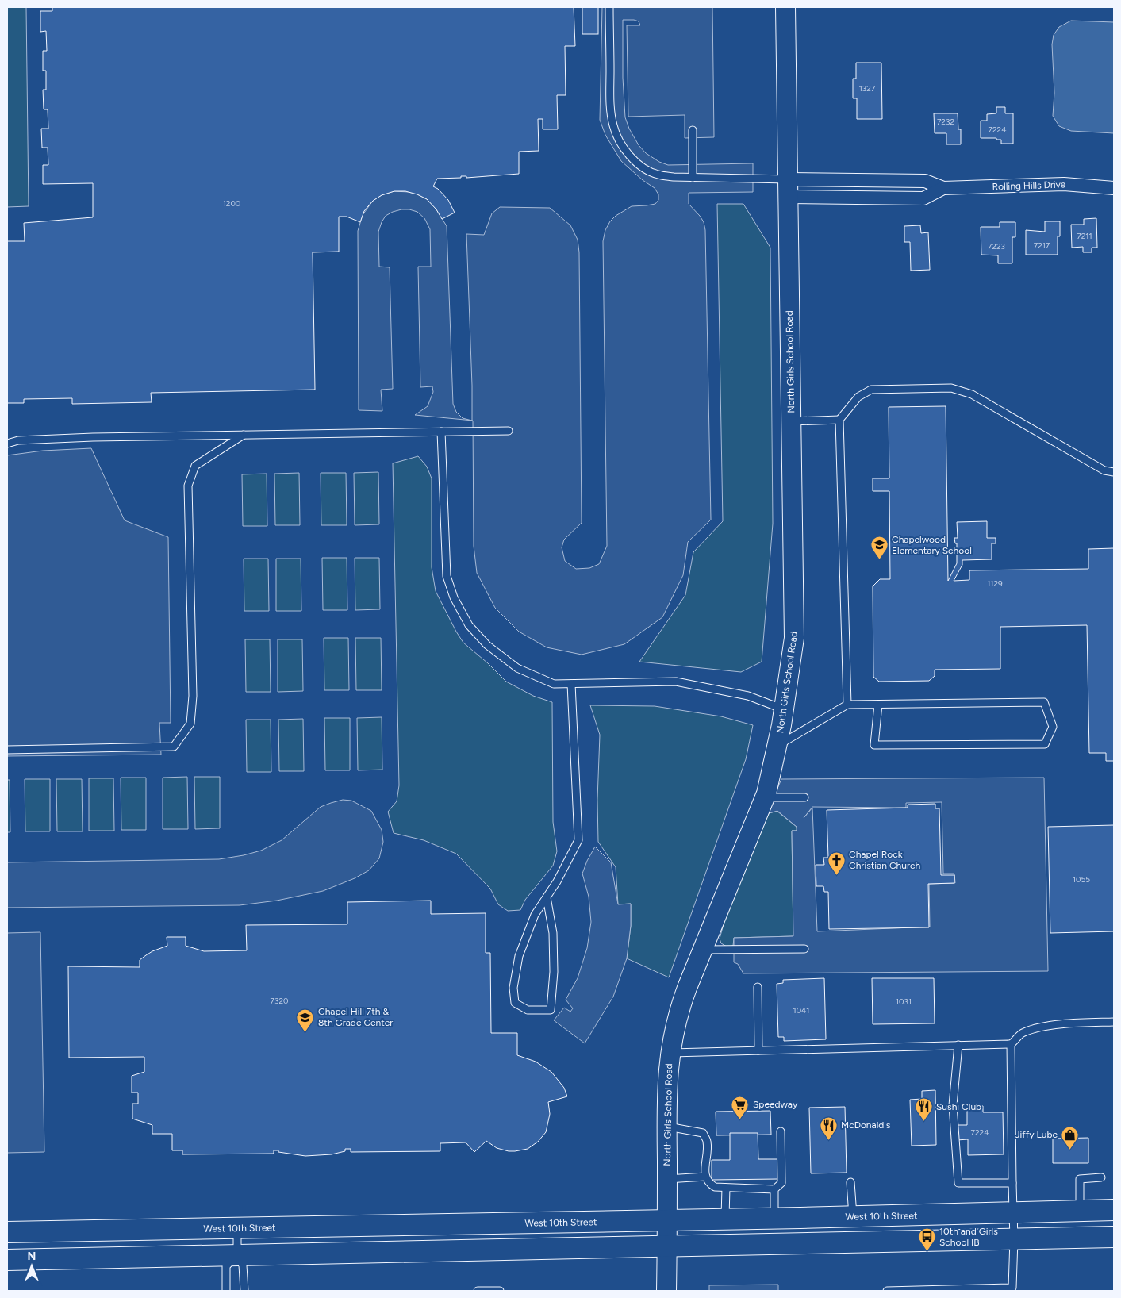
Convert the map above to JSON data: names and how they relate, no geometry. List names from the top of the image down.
{
  "streets": {
    "main road": ["North Girls School Road", "West 10th Street"],
    "street": ["Rolling Hills Drive"]
  },
  "crossings": [
    ["Rolling Hills Drive", "North Girls School Road"],
    ["North Girls School Road", "West 10th Street"]
  ],
  "places": {
    "school or university": ["Chapelwood Elementary School", "Chapel Hill 7th & 8th Grade Center"],
    "church": ["Chapel Rock Christian Church"],
    "supermarket": ["Speedway"],
    "restaurant": ["Sushi Club", "McDonald's"],
    "shop": ["Jiffy Lube"],
    "bus stop": ["10th and Girls School IB"]
  },
  "house_numbers": [
    "1327",
    "7232",
    "7224",
    "1200",
    "7211",
    "7217",
    "7223",
    "1129",
    "1055",
    "7320",
    "1031",
    "1041",
    "7224"
  ],
  "north": "top"
}
